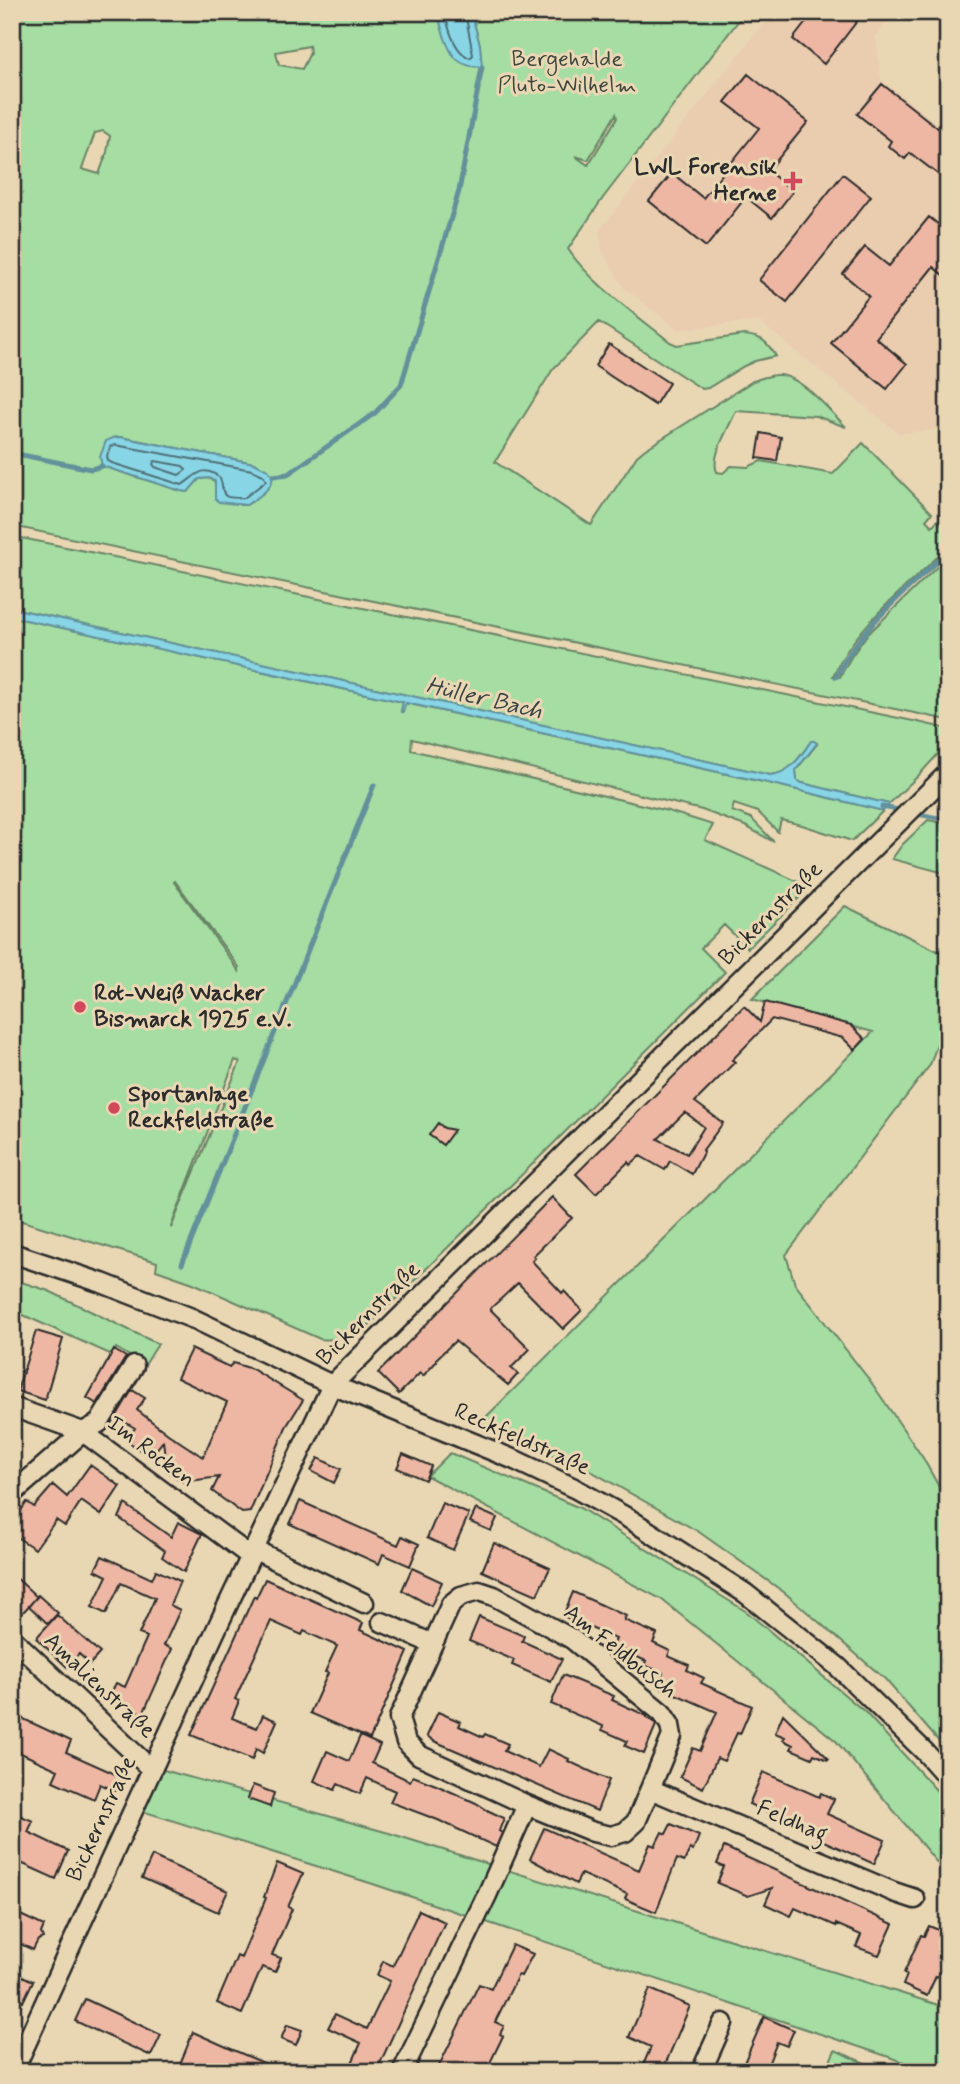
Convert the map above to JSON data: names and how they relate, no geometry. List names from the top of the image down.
{
  "streets": {
    "street": [
      "Bickernstraße",
      "Reckfeldstraße",
      "Im Rocken",
      "Am Feldbusch",
      "Amalienstraße",
      "Feldhag"
    ]
  },
  "crossings": [
    ["Bickernstraße", "Reckfeldstraße"],
    ["Bickernstraße", "Im Rocken"],
    ["Bickernstraße", "Amalienstraße"],
    ["Am Feldbusch", "Feldhag"]
  ],
  "water": ["Hüller Bach"],
  "parks": ["Bergehalde Pluto-Wilhelm"],
  "places": {
    "health": ["LWL Forensik Herne"],
    "other": ["Rot-Weiß Wacker Bismarck 1925 e.V.", "Sportanlage Reckfeldstraße"]
  }
}
